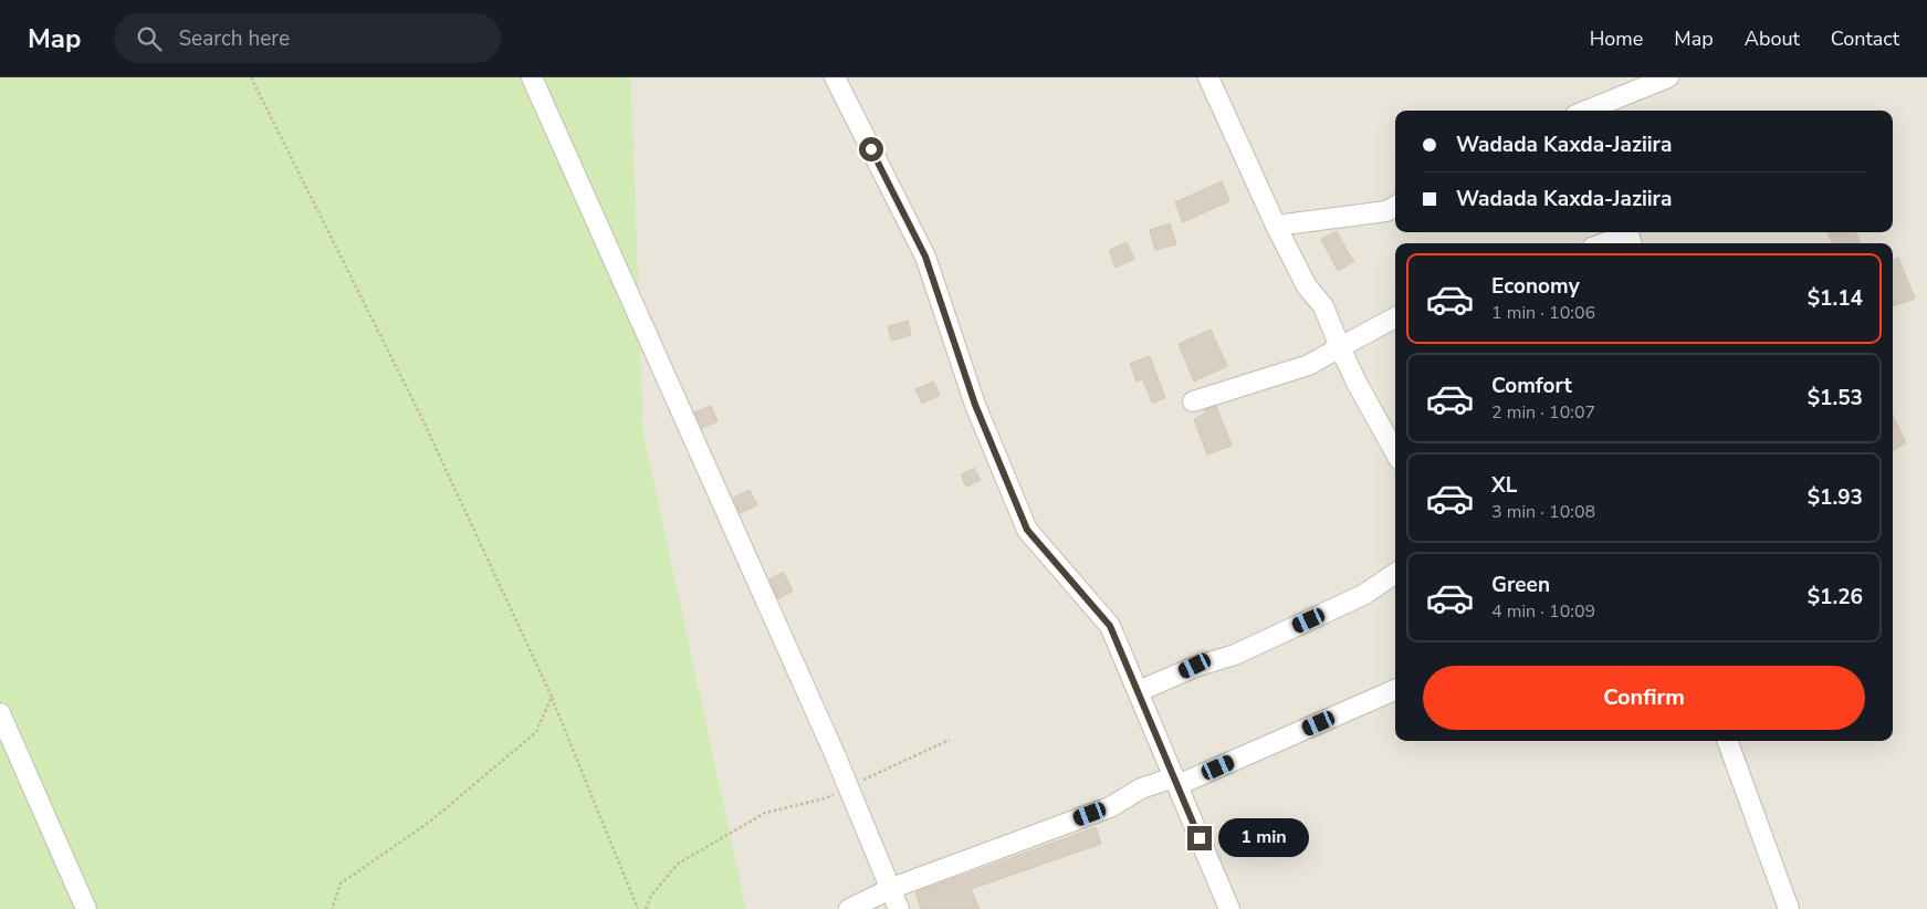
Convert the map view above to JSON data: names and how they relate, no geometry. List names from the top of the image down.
{
  "page": {
    "header": "Map",
    "search": "Search here",
    "nav": [
      "Home",
      "Map",
      "About",
      "Contact"
    ],
    "banner": ["Wadada Kaxda-Jaziira", "Wadada Kaxda-Jaziira"],
    "list": [
      {
        "name": "Economy",
        "note": "1 min · 10:06",
        "value": "$1.14"
      },
      {
        "name": "Comfort",
        "note": "2 min · 10:07",
        "value": "$1.53"
      },
      {
        "name": "XL",
        "note": "3 min · 10:08",
        "value": "$1.93"
      },
      {
        "name": "Green",
        "note": "4 min · 10:09",
        "value": "$1.26"
      }
    ],
    "buttons": "Confirm",
    "bubble": "1 min"
  }
}
